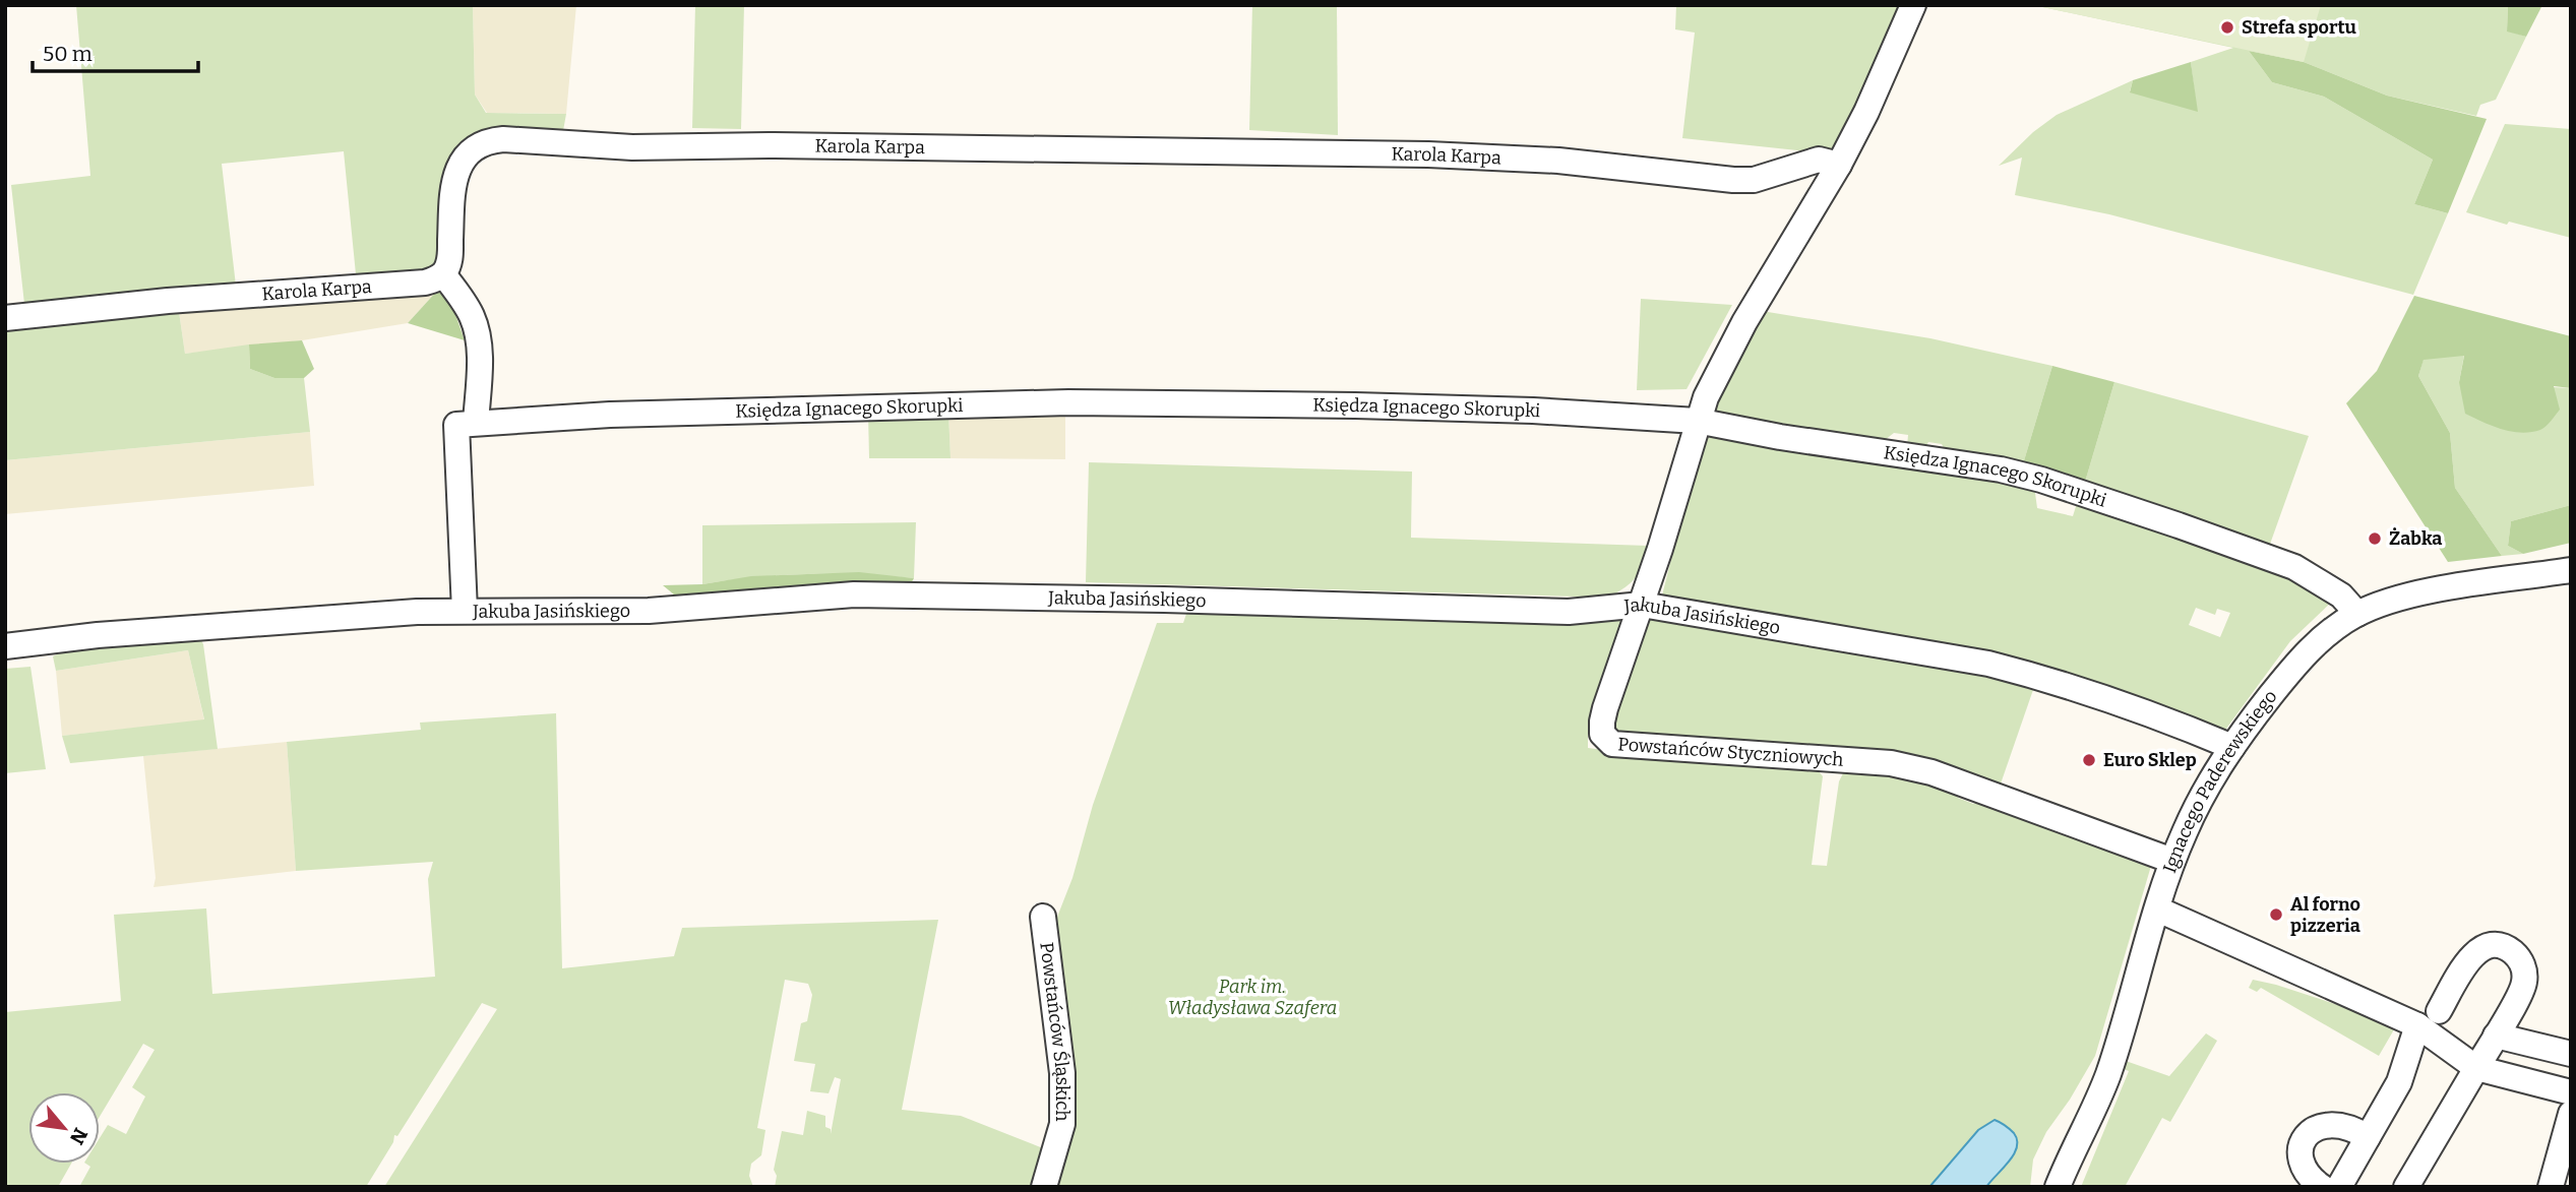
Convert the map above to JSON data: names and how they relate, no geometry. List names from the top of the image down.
{
  "streets": {
    "street": [
      "Karola Karpa",
      "Księdza Ignacego Skorupki",
      "Jakuba Jasińskiego",
      "Powstańców Styczniowych",
      "Ignacego Paderewskiego",
      "Powstańców Śląskich"
    ]
  },
  "crossings": [
    ["Karola Karpa", "Powstańców Styczniowych"],
    ["Księdza Ignacego Skorupki", "Powstańców Styczniowych"],
    ["Księdza Ignacego Skorupki", "Ignacego Paderewskiego"],
    ["Jakuba Jasińskiego", "Powstańców Styczniowych"],
    ["Jakuba Jasińskiego", "Ignacego Paderewskiego"],
    ["Powstańców Styczniowych", "Ignacego Paderewskiego"]
  ],
  "parks": ["Park im. Władysława Szafera"],
  "places": [
    "Strefa sportu",
    "Żabka",
    "Euro Sklep",
    "Al forno pizzeria"
  ],
  "scale_bar": "50 m",
  "north": "bottom right"
}
